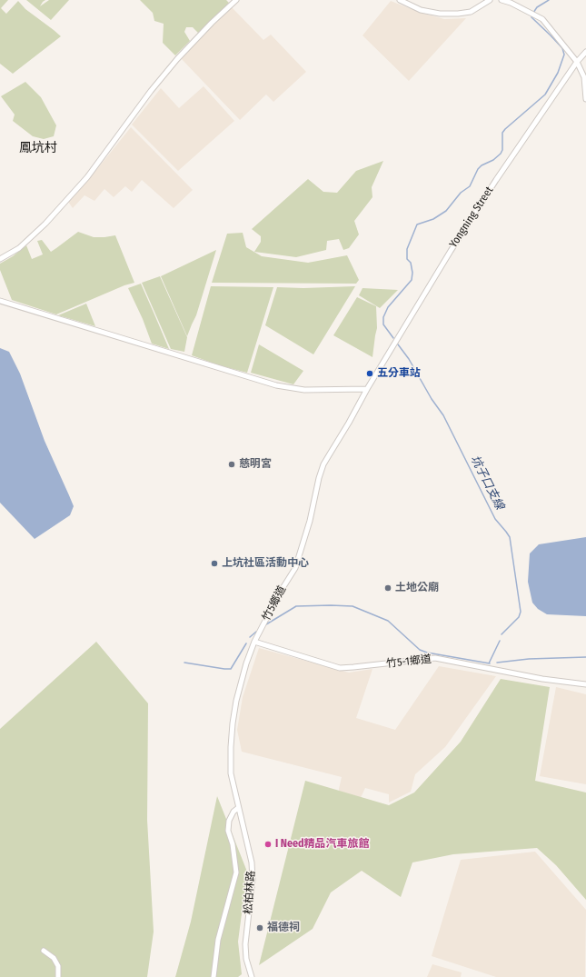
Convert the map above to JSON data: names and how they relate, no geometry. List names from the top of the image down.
{
  "streets": {
    "street": [
      "Yongning Street",
      "竹5鄉道",
      "竹5-1鄉道",
      "松柏林路"
    ]
  },
  "crossings": [
    ["Yongning Street", "竹5鄉道"],
    ["竹5鄉道", "竹5-1鄉道"],
    ["竹5鄉道", "松柏林路"]
  ],
  "districts": ["鳳坑村"],
  "water": ["坑子口支線"],
  "places": [
    "五分車站",
    "慈明宮",
    "上坑社區活動中心",
    "土地公廟",
    "I Need精品汽車旅館",
    "福德祠"
  ]
}
